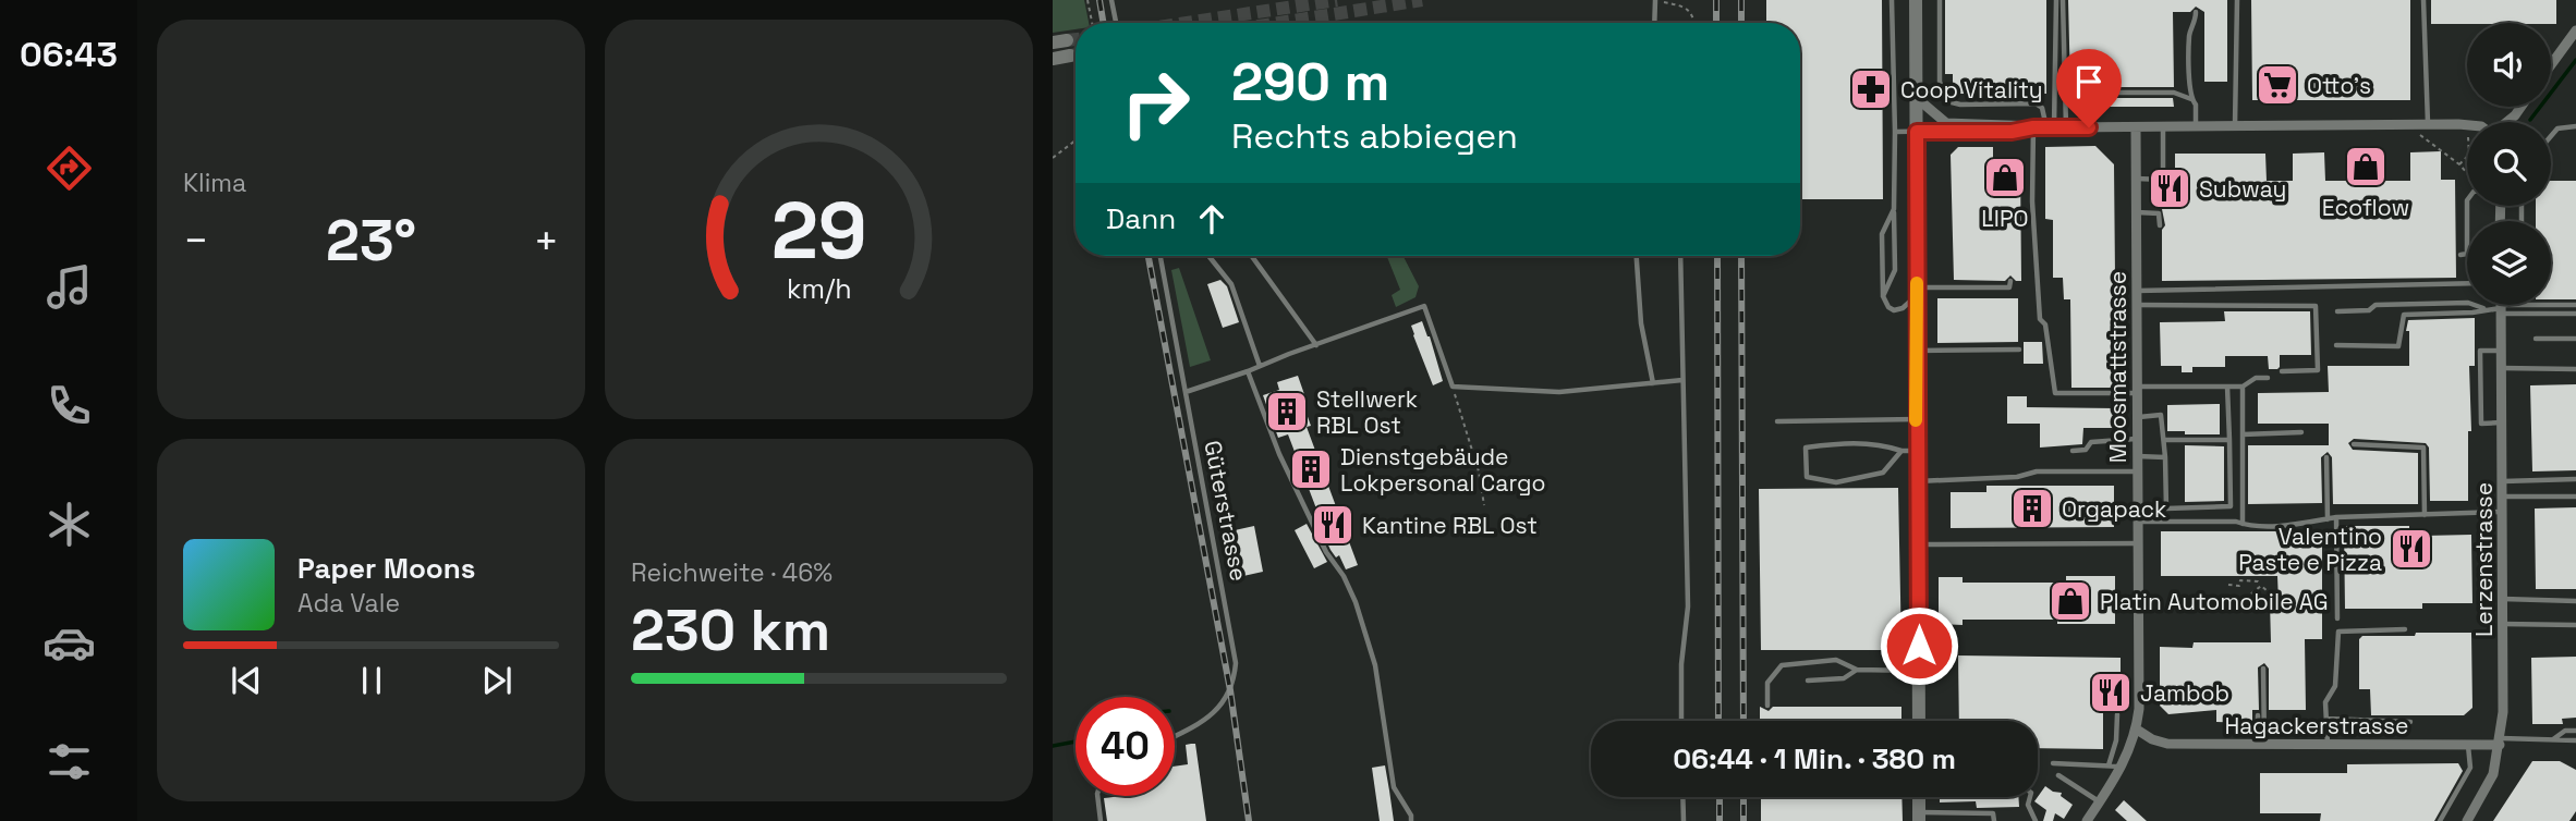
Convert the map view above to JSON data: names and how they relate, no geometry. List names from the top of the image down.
{
  "streets": {
    "street": ["Moosmattstrasse", "Lerzenstrasse", "Hagackerstrasse"],
    "lane": ["Güterstrasse"]
  },
  "crossings": [
    ["Moosmattstrasse", "Hagackerstrasse"],
    ["Lerzenstrasse", "Hagackerstrasse"]
  ],
  "places": {
    "supermarket": ["Otto's"],
    "pharmacy": ["Coop Vitality"],
    "shop": ["Ecoflow", "LIPO", "Platin Automobile AG"],
    "restaurant": [
      "Subway",
      "Kantine RBL Ost",
      "Valentino Paste e Pizza",
      "Jambob"
    ],
    "building": ["Stellwerk RBL Ost", "Dienstgebäude Lokpersonal Cargo", "Orgapack"]
  },
  "page": {
    "tabs": "06:43",
    "tile": [
      "Klima",
      ["Reichweite · 46%", "230 km"]
    ],
    "turn": ["290 m", "Rechts abbiegen"],
    "then": "Dann",
    "heat": ["−", "23°", "+"],
    "song": ["Paper Moons", "Ada Vale"],
    "limit": "40",
    "trip": "06:44 · 1 Min. · 380 m",
    "gauge": ["29", "km/h"]
  }
}
